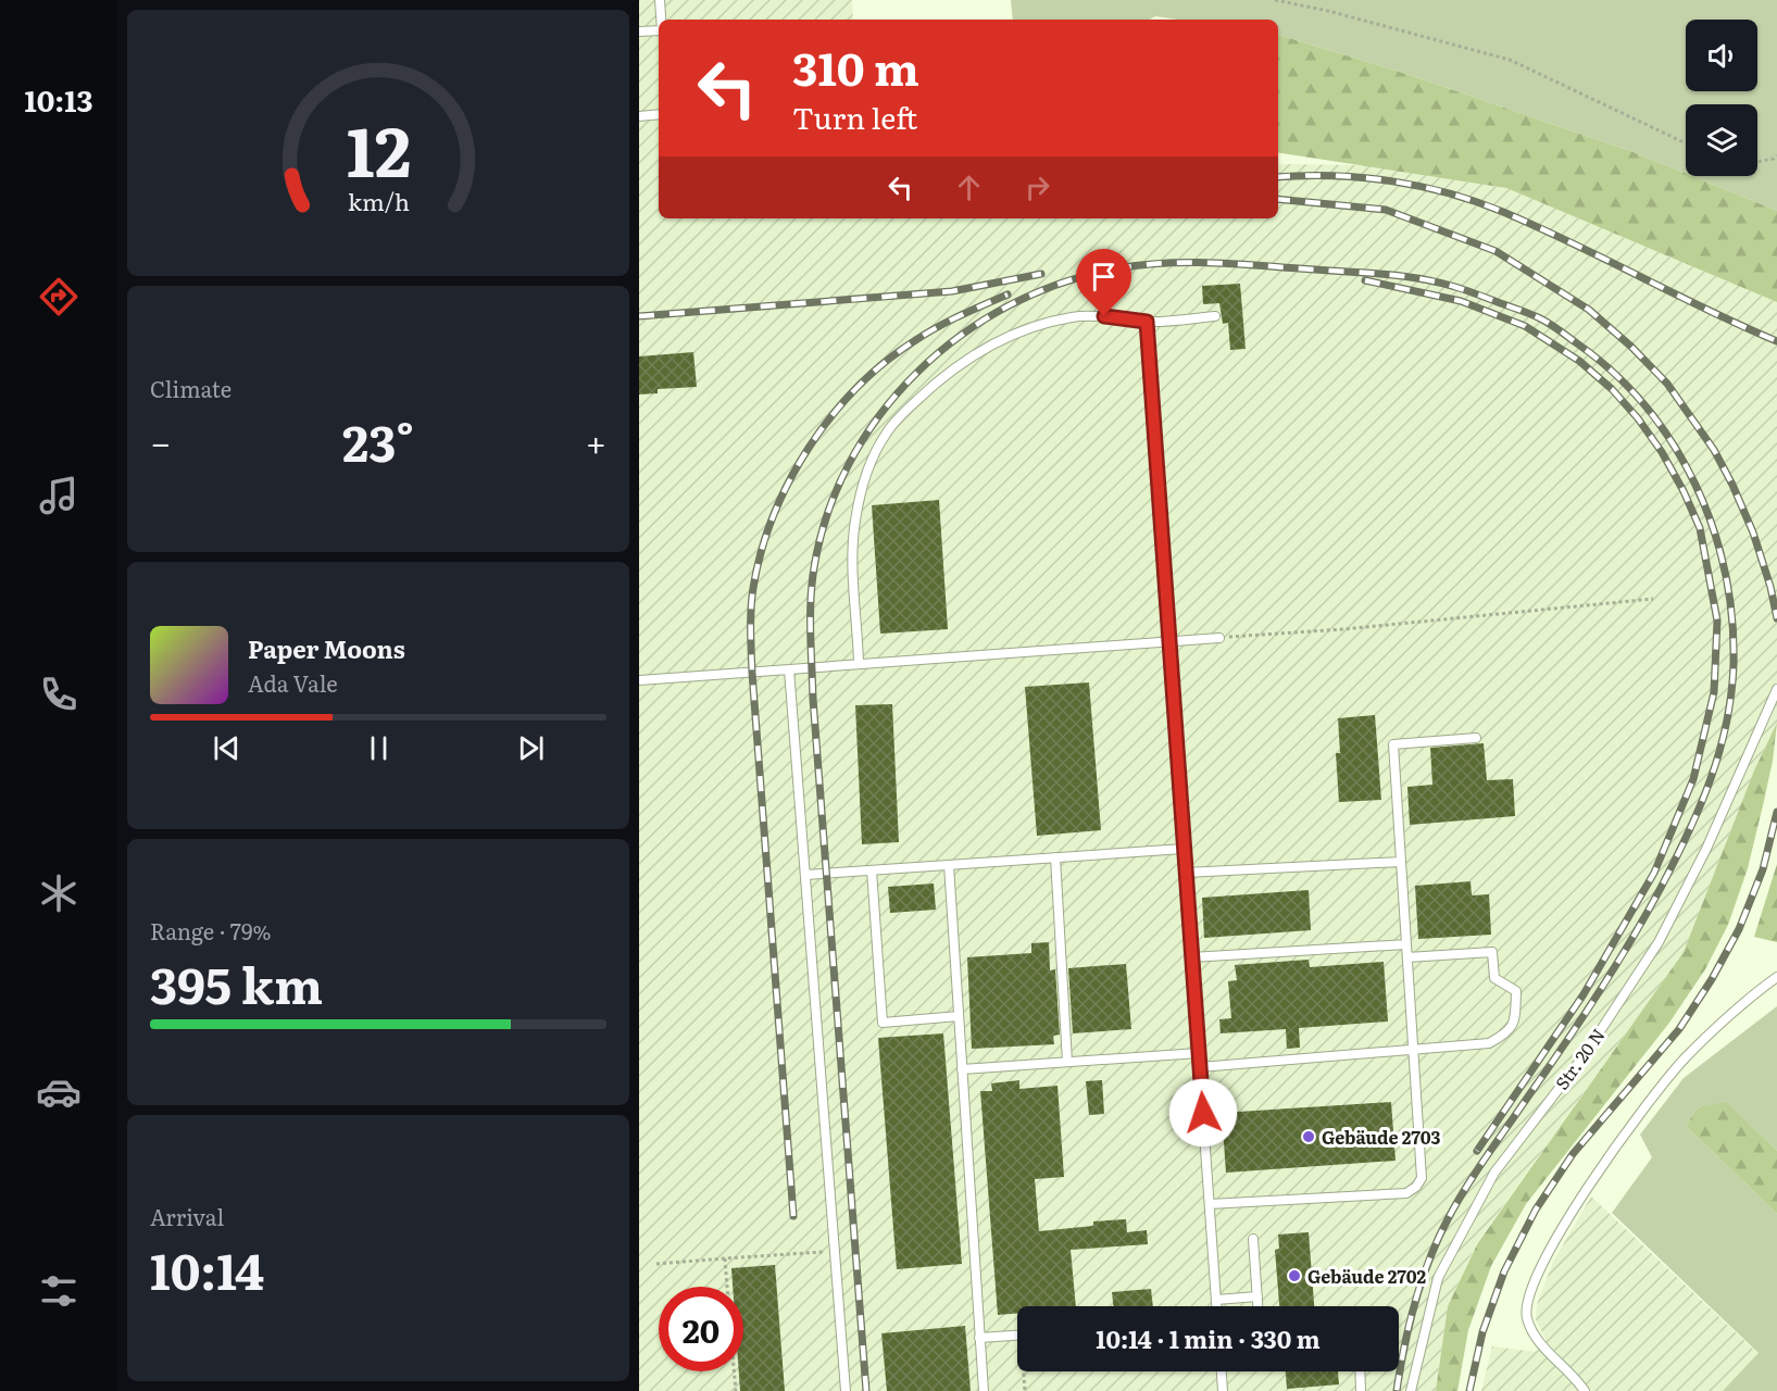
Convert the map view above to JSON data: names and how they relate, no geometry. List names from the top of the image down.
{
  "streets": {
    "lane": ["Str. 20 N"]
  },
  "places": ["Gebäude 2703", "Gebäude 2702"],
  "page": {
    "tabs": "10:13",
    "turn": ["310 m", "Turn left"],
    "tile": [
      "Climate",
      ["Range · 79%", "395 km"],
      ["Arrival", "10:14"]
    ],
    "heat": ["−", "23°", "+"],
    "song": ["Paper Moons", "Ada Vale"],
    "limit": "20",
    "trip": "10:14 · 1 min · 330 m",
    "gauge": ["12", "km/h"]
  }
}
